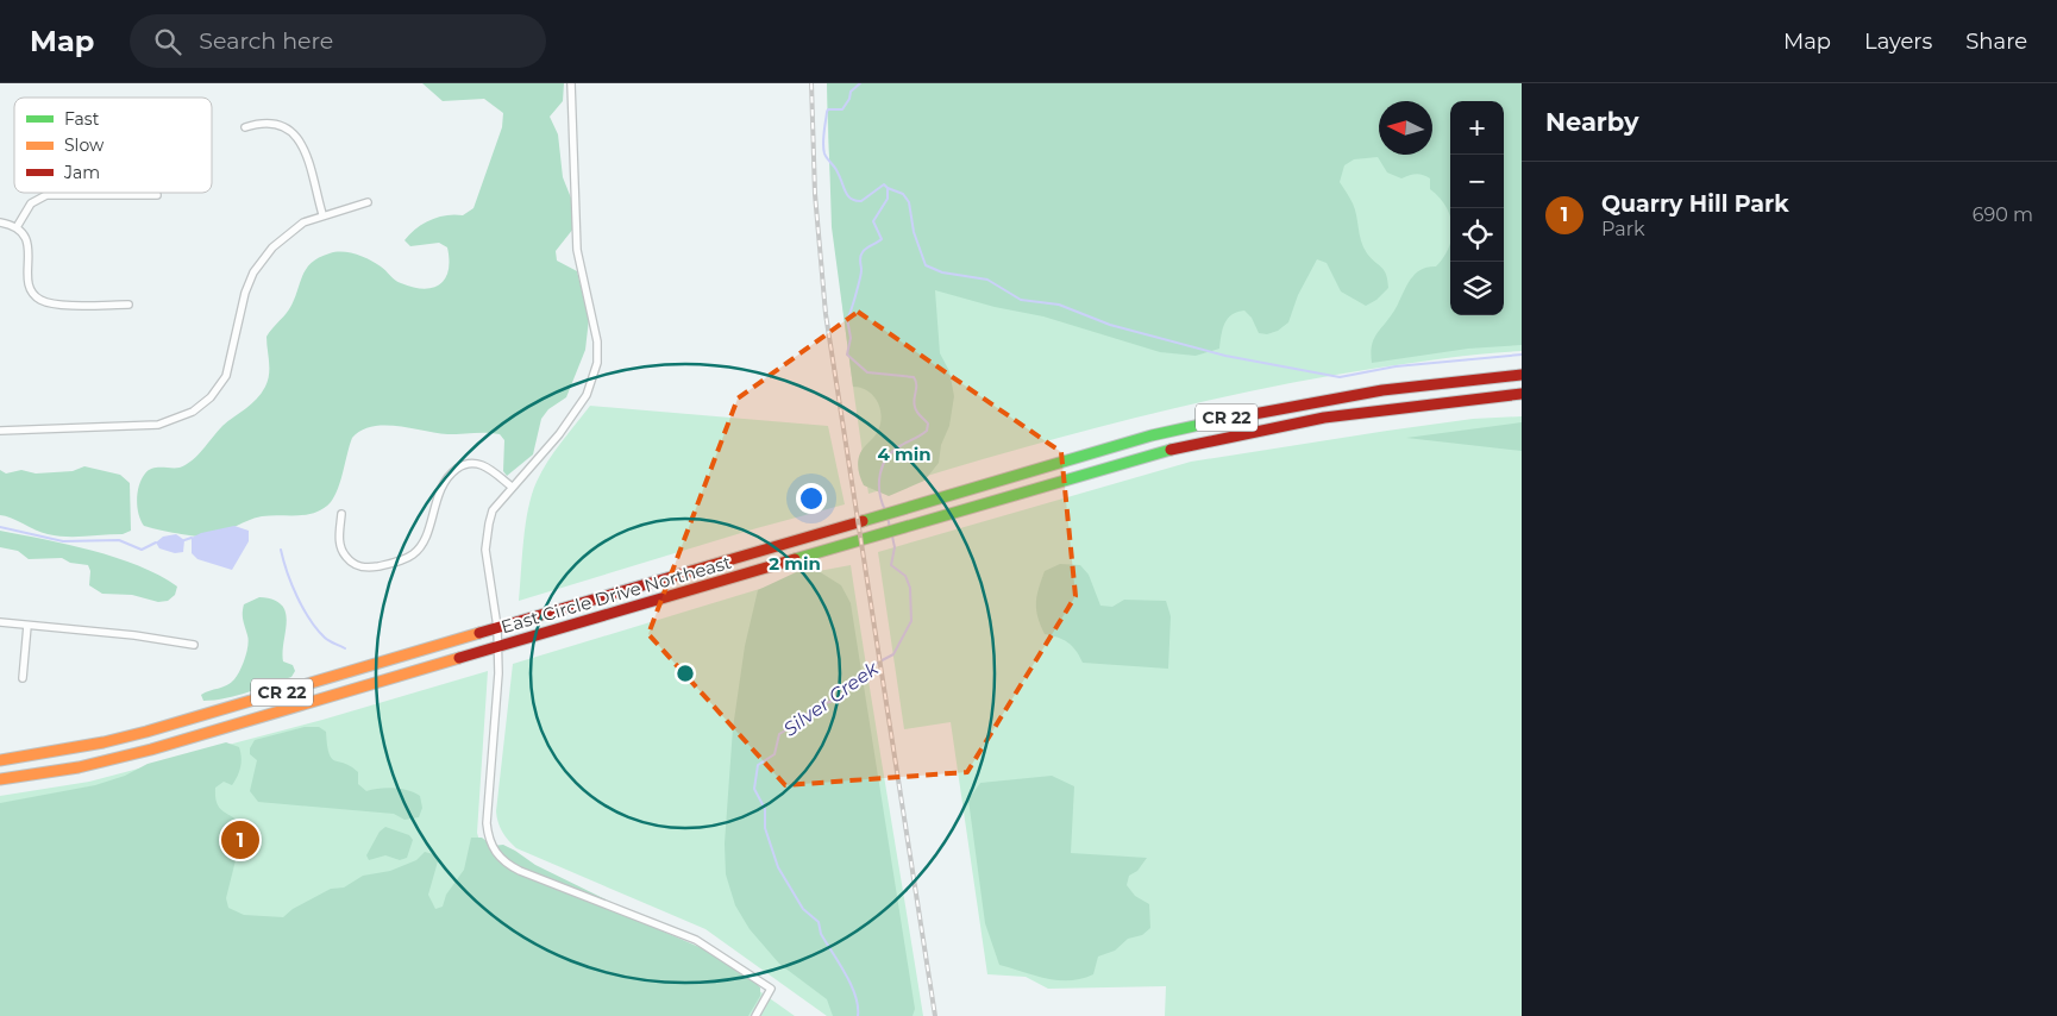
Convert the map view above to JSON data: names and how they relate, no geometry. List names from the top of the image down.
{
  "streets": {
    "main road": ["CR 22", "East Circle Drive Northeast"]
  },
  "water": ["Silver Creek"],
  "legend": ["Fast", "Slow", "Jam"],
  "north": "left",
  "page": {
    "header": "Map",
    "search": "Search here",
    "nav": ["Map", "Layers", "Share"],
    "heading": "Nearby",
    "map_buttons": ["+", "−"],
    "list": [
      {
        "mark": "1",
        "name": "Quarry Hill Park",
        "note": "Park",
        "value": "690 m"
      }
    ],
    "pins": "1"
  },
  "rings": ["4 min", "2 min"]
}
